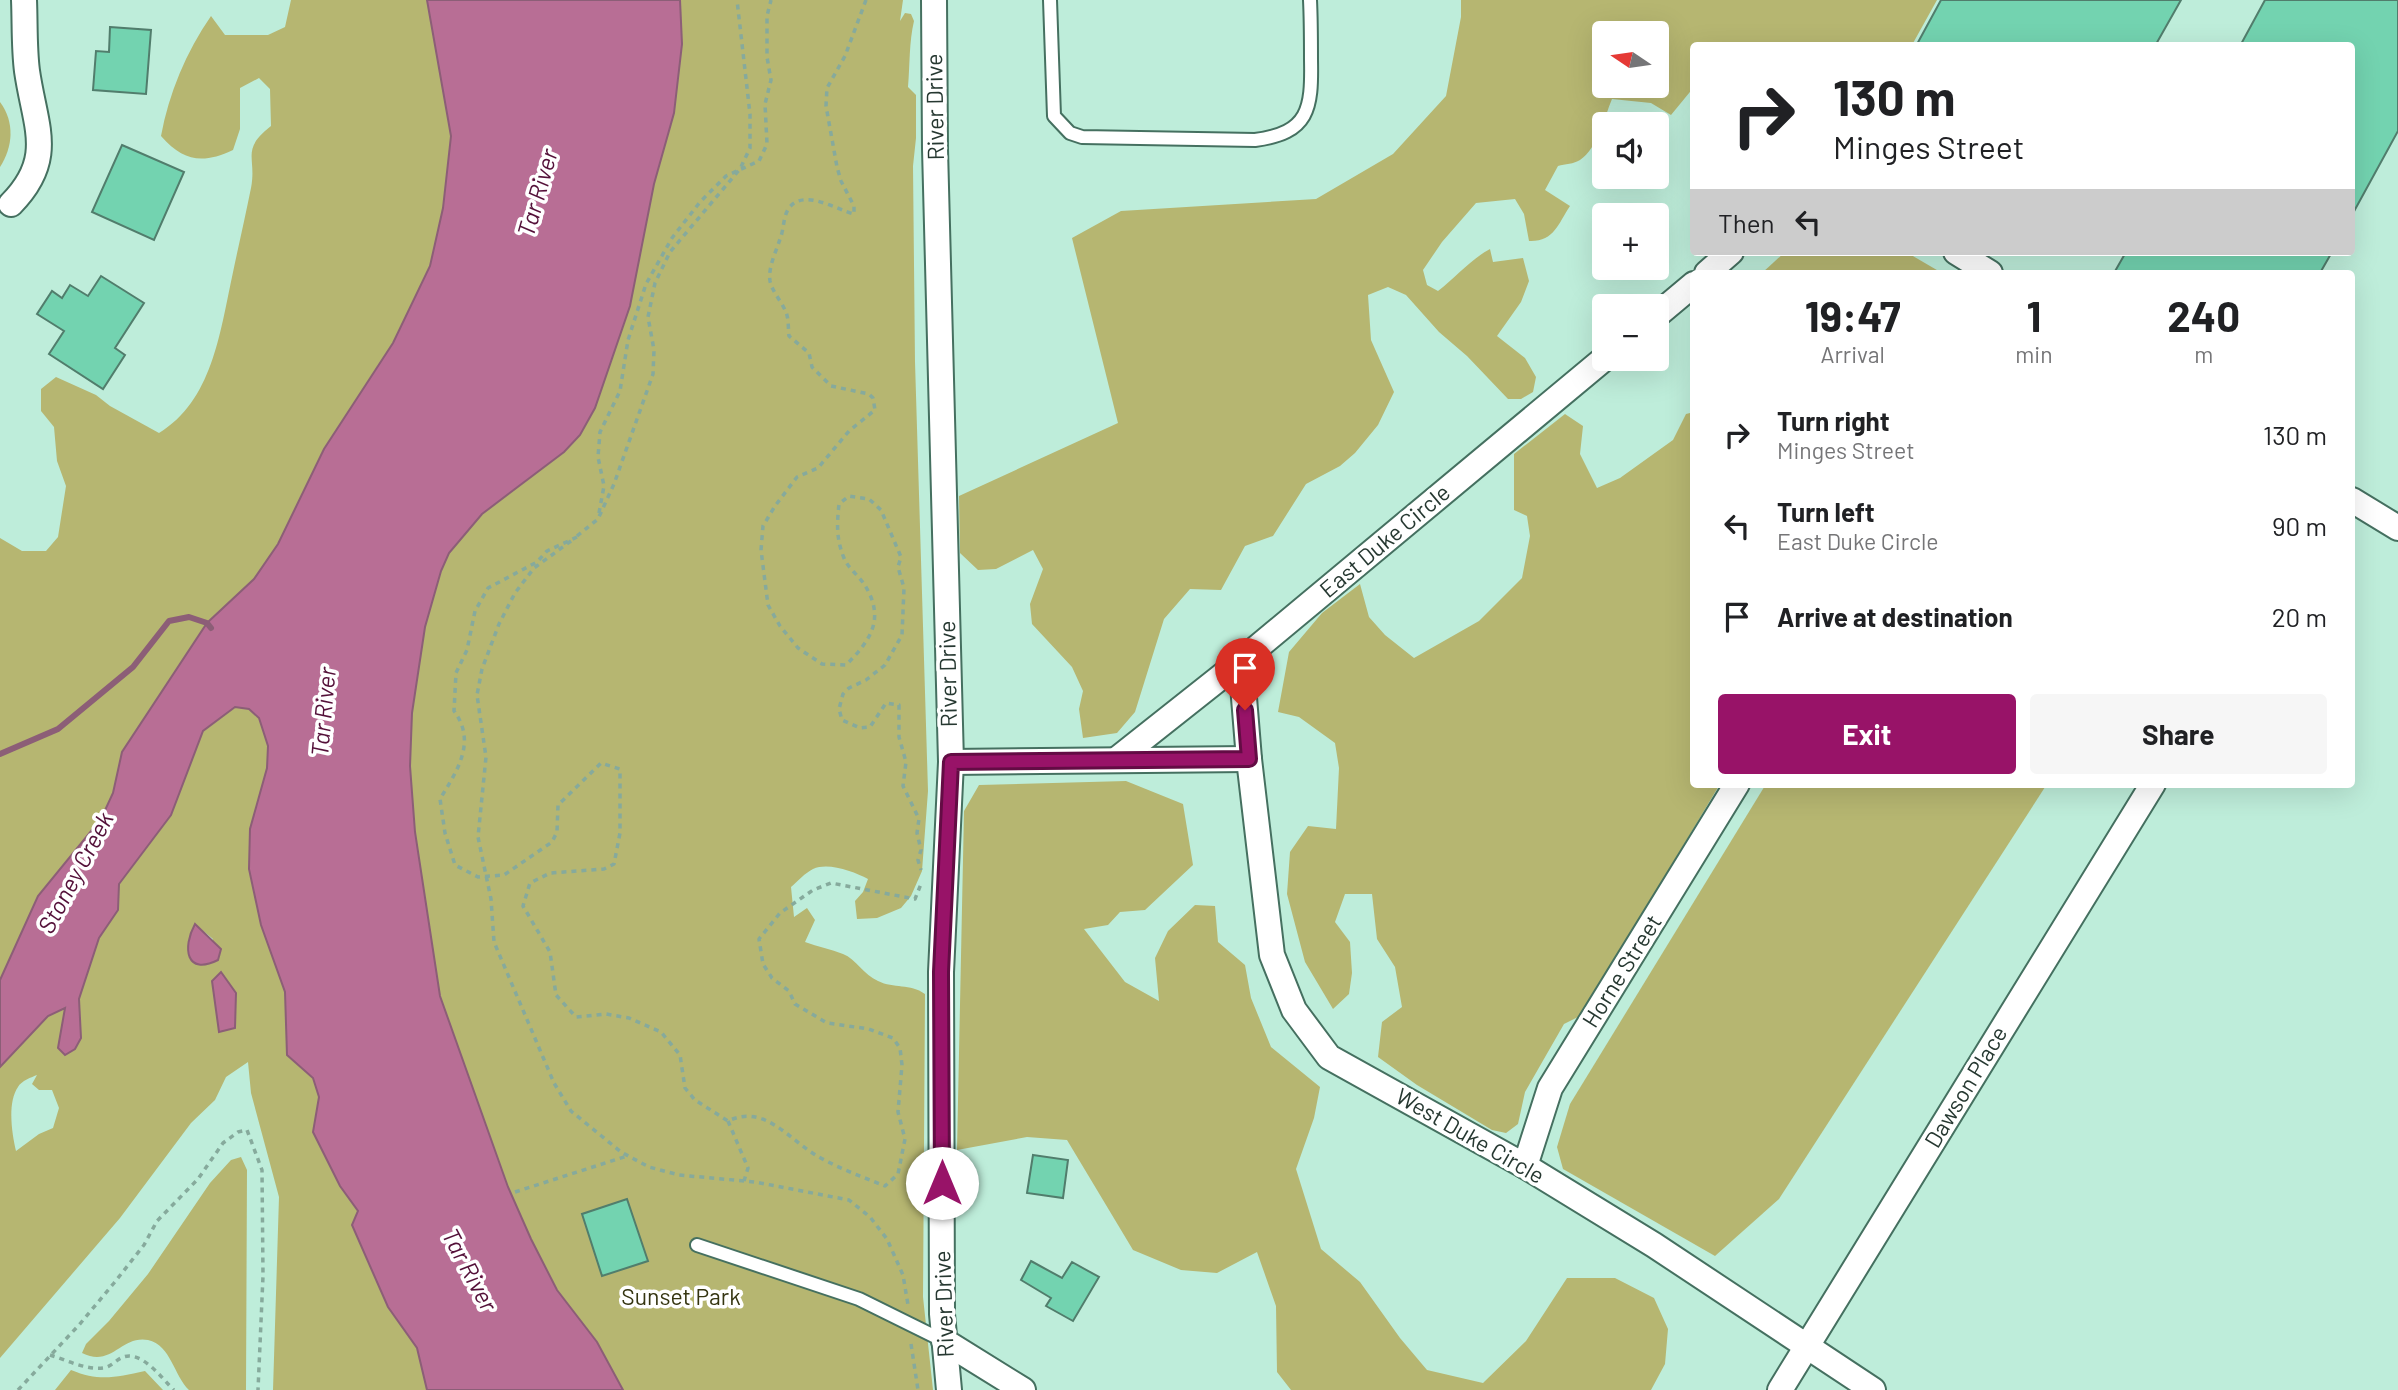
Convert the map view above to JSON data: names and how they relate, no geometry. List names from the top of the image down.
{
  "streets": {
    "street": [
      "River Drive",
      "East Duke Circle",
      "Horne Street",
      "Dawson Place",
      "West Duke Circle"
    ]
  },
  "crossings": [
    ["Horne Street", "West Duke Circle"],
    ["Dawson Place", "West Duke Circle"]
  ],
  "water": ["Tar River", "Stoney Creek"],
  "parks": ["Sunset Park"],
  "north": "left",
  "page": {
    "map_buttons": ["+", "−"],
    "turn": ["130 m", "Minges Street"],
    "then": "Then",
    "eta": [
      "19:47",
      "Arrival",
      "1",
      "min",
      "240",
      "m"
    ],
    "list": [
      {
        "name": "Turn right",
        "note": "Minges Street",
        "value": "130 m"
      },
      {
        "name": "Turn left",
        "note": "East Duke Circle",
        "value": "90 m"
      },
      {
        "name": "Arrive at destination",
        "value": "20 m"
      }
    ],
    "buttons": ["Exit", "Share"]
  }
}
